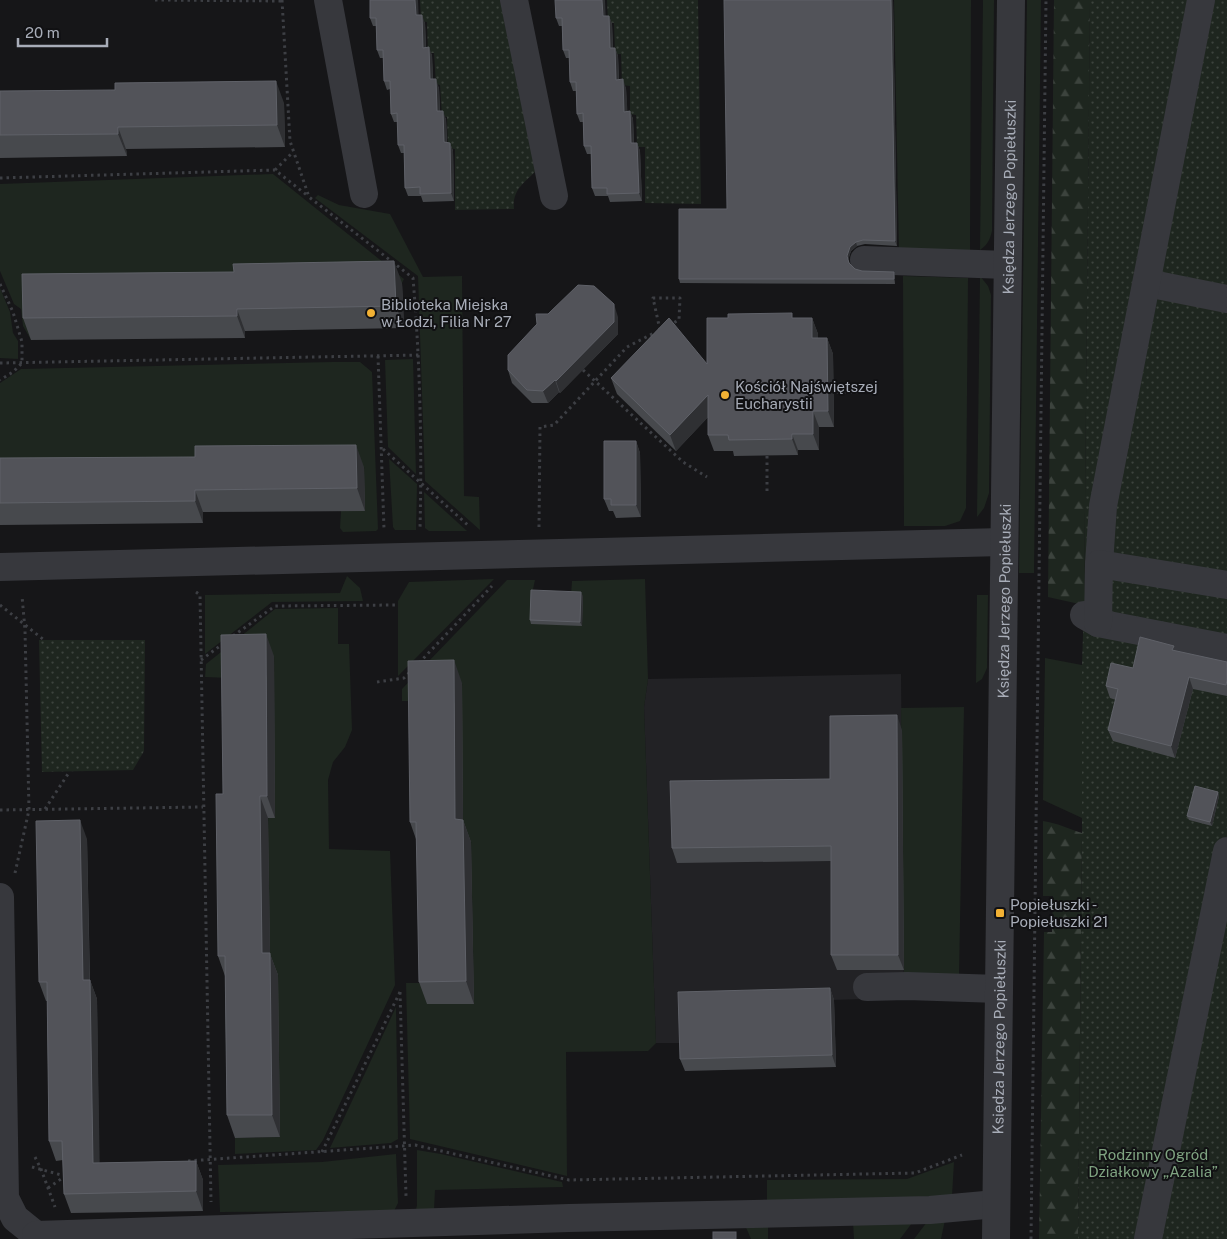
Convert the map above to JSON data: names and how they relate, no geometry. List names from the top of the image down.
{
  "streets": {
    "street": ["Księdza Jerzego Popiełuszki"]
  },
  "parks": ["Rodzinny Ogród Działkowy „Azalia”"],
  "places": {
    "other": ["Biblioteka Miejska w Łodzi, Filia Nr 27", "Kościół Najświętszej Eucharystii"],
    "transit": ["Popiełuszki - Popiełuszki 21"]
  },
  "scale_bar": "20 m"
}
